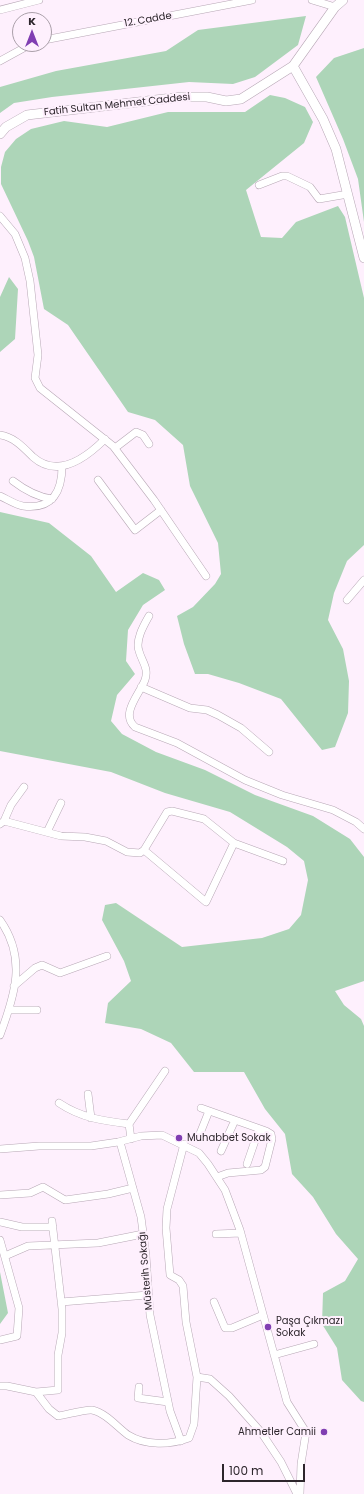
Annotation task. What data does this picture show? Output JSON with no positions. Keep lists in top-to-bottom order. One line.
{"streets":{"main road":["Fatih Sultan Mehmet Caddesi"],"street":["12. Cadde","Müsterih Sokağı"]},"places":["Muhabbet Sokak","Paşa Çıkmazı Sokak","Ahmetler Camii"],"scale_bar":"100 m","north":"top"}
